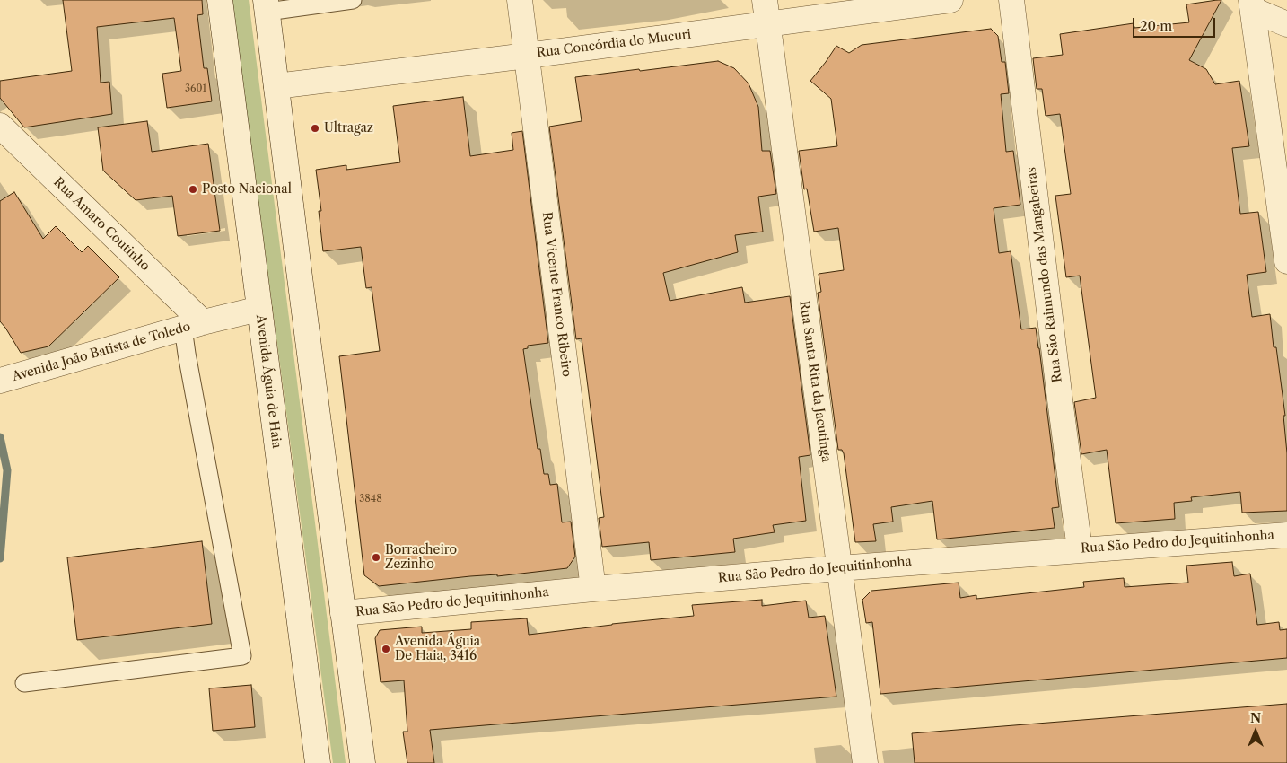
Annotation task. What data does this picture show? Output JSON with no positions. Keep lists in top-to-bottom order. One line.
{"streets":{"street":["Rua Concórdia do Mucuri","Rua Amaro Coutinho","Rua São Raimundo das Mangabeiras","Rua Vicente Franco Ribeiro","Avenida João Batista de Toledo","Avenida Águia de Haia","Rua Santa Rita da Jacutinga","Rua São Pedro do Jequitinhonha"]},"crossings":[["Rua Concórdia do Mucuri","Rua Vicente Franco Ribeiro"],["Rua Concórdia do Mucuri","Rua Santa Rita da Jacutinga"],["Rua Amaro Coutinho","Avenida João Batista de Toledo"],["Rua São Raimundo das Mangabeiras","Rua São Pedro do Jequitinhonha"],["Rua Vicente Franco Ribeiro","Rua São Pedro do Jequitinhonha"],["Avenida João Batista de Toledo","Avenida Águia de Haia"],["Rua Santa Rita da Jacutinga","Rua São Pedro do Jequitinhonha"]],"places":["Ultragaz","Posto Nacional","Borracheiro Zezinho","Avenida Águia De Haia, 3416"],"house_numbers":["3601","3848"],"scale_bar":"20 m","north":"top"}
